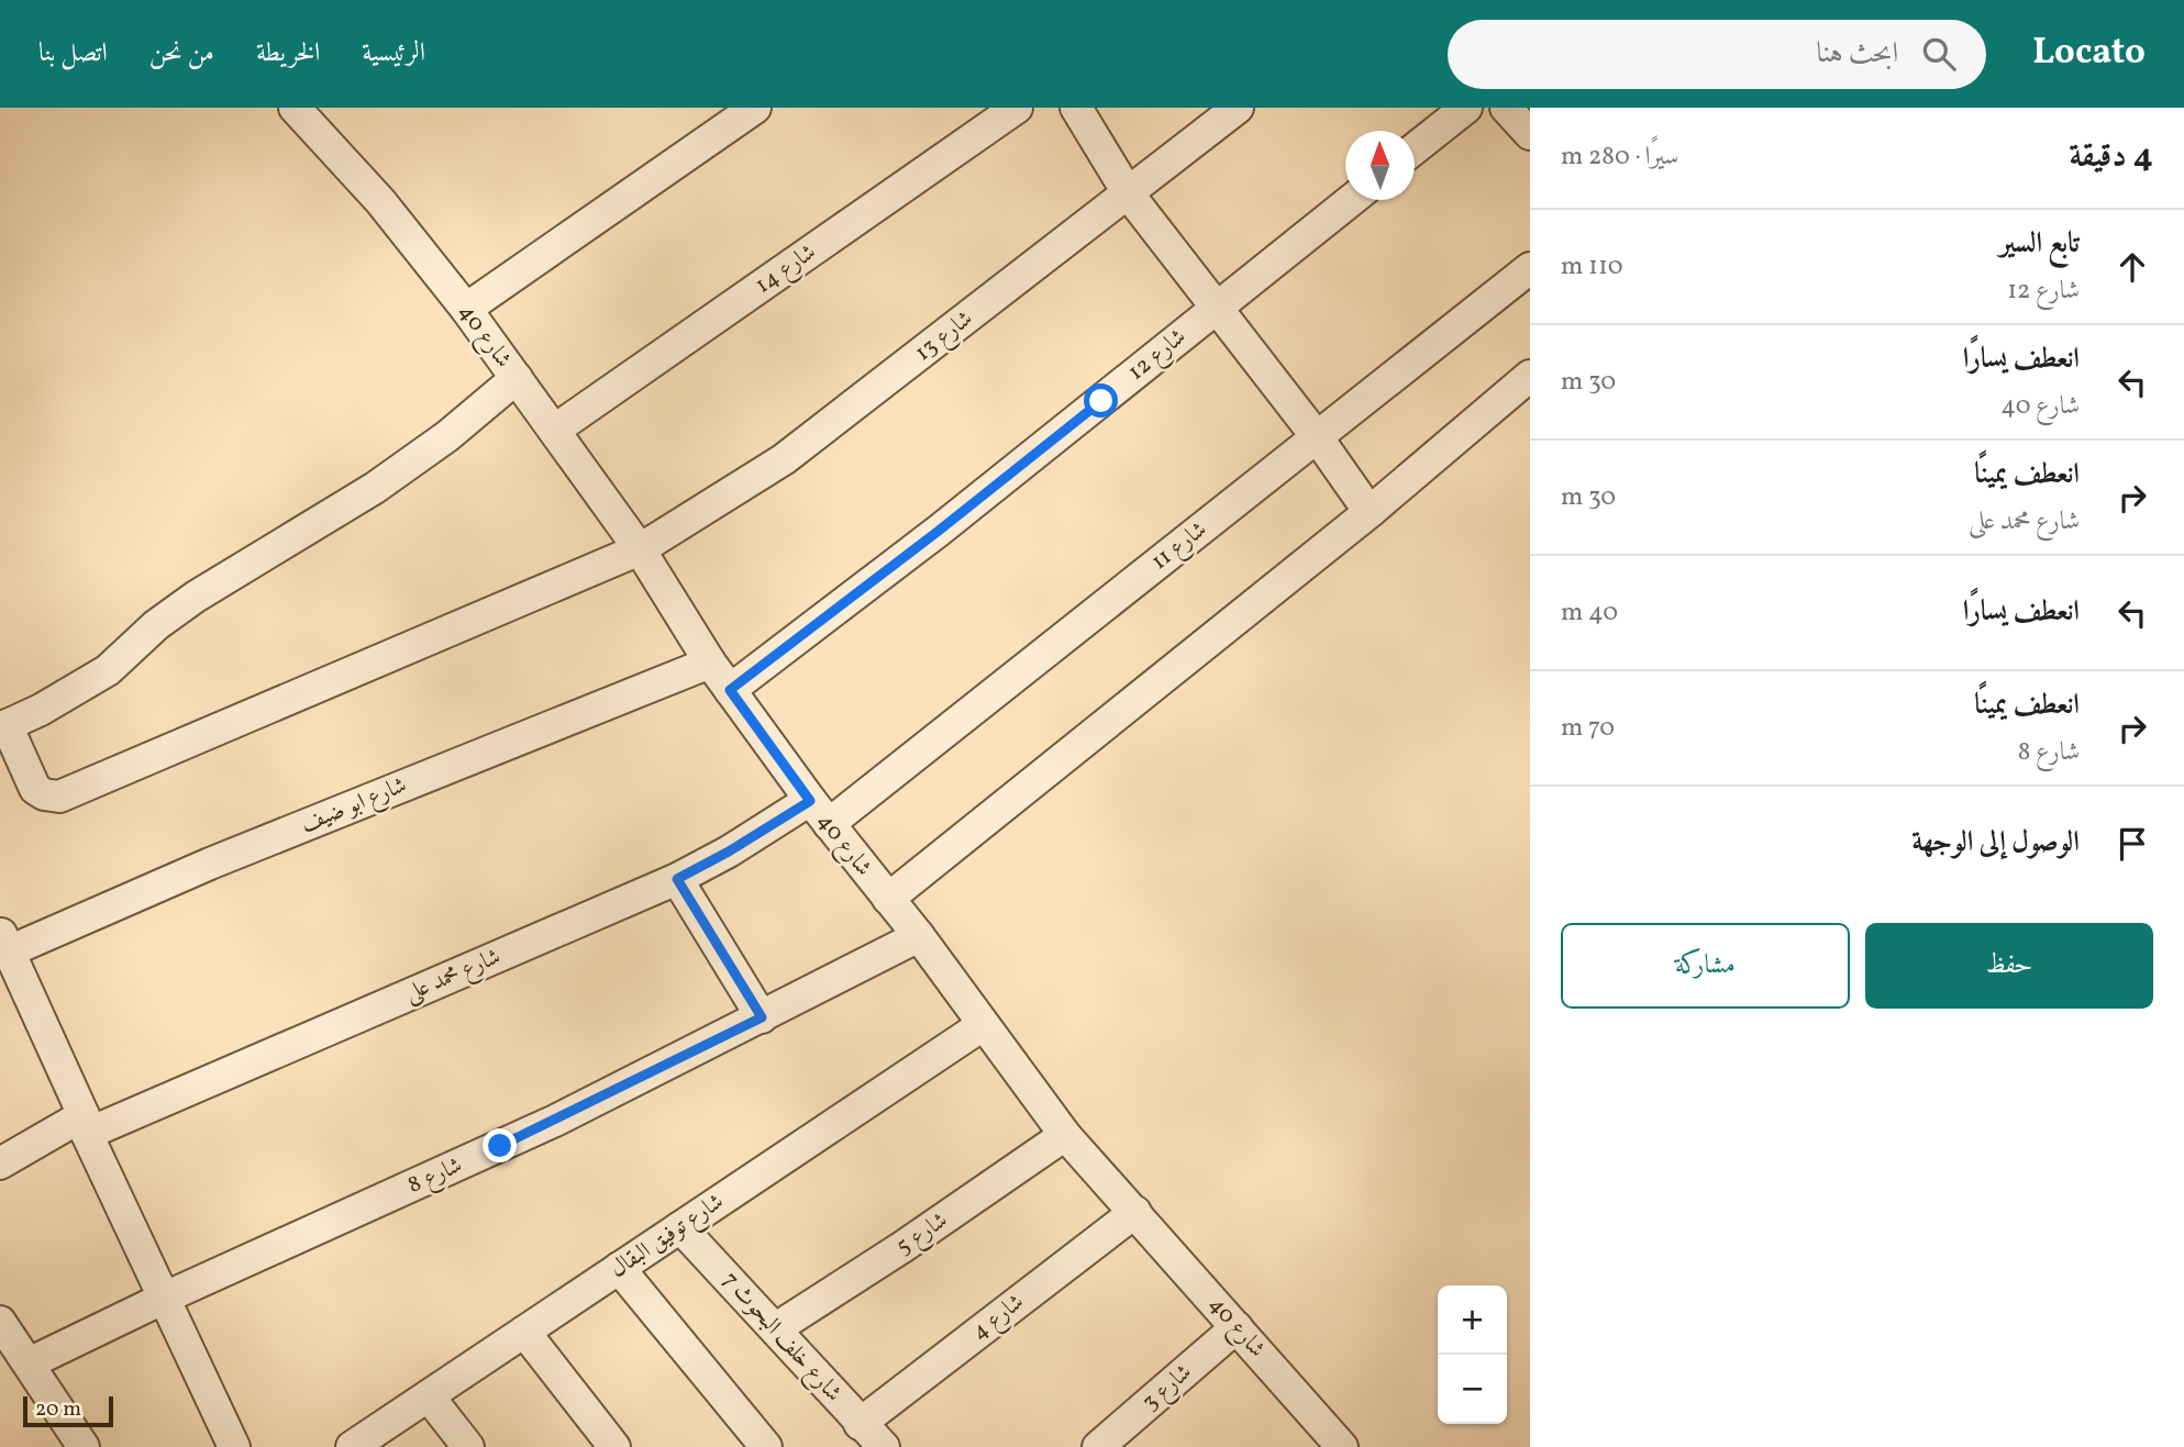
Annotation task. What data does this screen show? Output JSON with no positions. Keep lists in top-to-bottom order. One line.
{"streets":{"street":["شارع 14","شارع 40","شارع 13","شارع 12","شارع 11","شارع ابو ضيف","شارع محمد على","شارع 8","شارع 5","شارع توفيق البقال","شارع 4","شارع خلف البحوث 7","شارع 3"]},"crossings":[["شارع 14","شارع 40"],["شارع 40","شارع 13"],["شارع 40","شارع 12"],["شارع 40","شارع 11"],["شارع 40","شارع ابو ضيف"],["شارع 40","شارع محمد على"],["شارع 40","شارع 8"],["شارع 40","شارع 5"],["شارع 40","شارع توفيق البقال"],["شارع 40","شارع 4"],["شارع 40","شارع 3"],["شارع 11","شارع محمد على"],["شارع 5","شارع خلف البحوث 7"],["شارع توفيق البقال","شارع خلف البحوث 7"],["شارع 4","شارع خلف البحوث 7"]],"scale_bar":"20 m","north":"top","page":{"header":"Locato","search":"ابحث هنا","nav":["الرئيسية","الخريطة","من نحن","اتصل بنا"],"heading":["4 دقيقة","سيرًا · 280 m"],"list":[["تابع السير","شارع 12","110 m"],["انعطف يسارًا","شارع 40","30 m"],["انعطف يمينًا","شارع محمد على","30 m"],["انعطف يسارًا","40 m"],["انعطف يمينًا","شارع 8","70 m"],"الوصول إلى الوجهة"],"buttons":["حفظ","مشاركة"],"map_buttons":["+","−"],"scale":"20 m"}}
